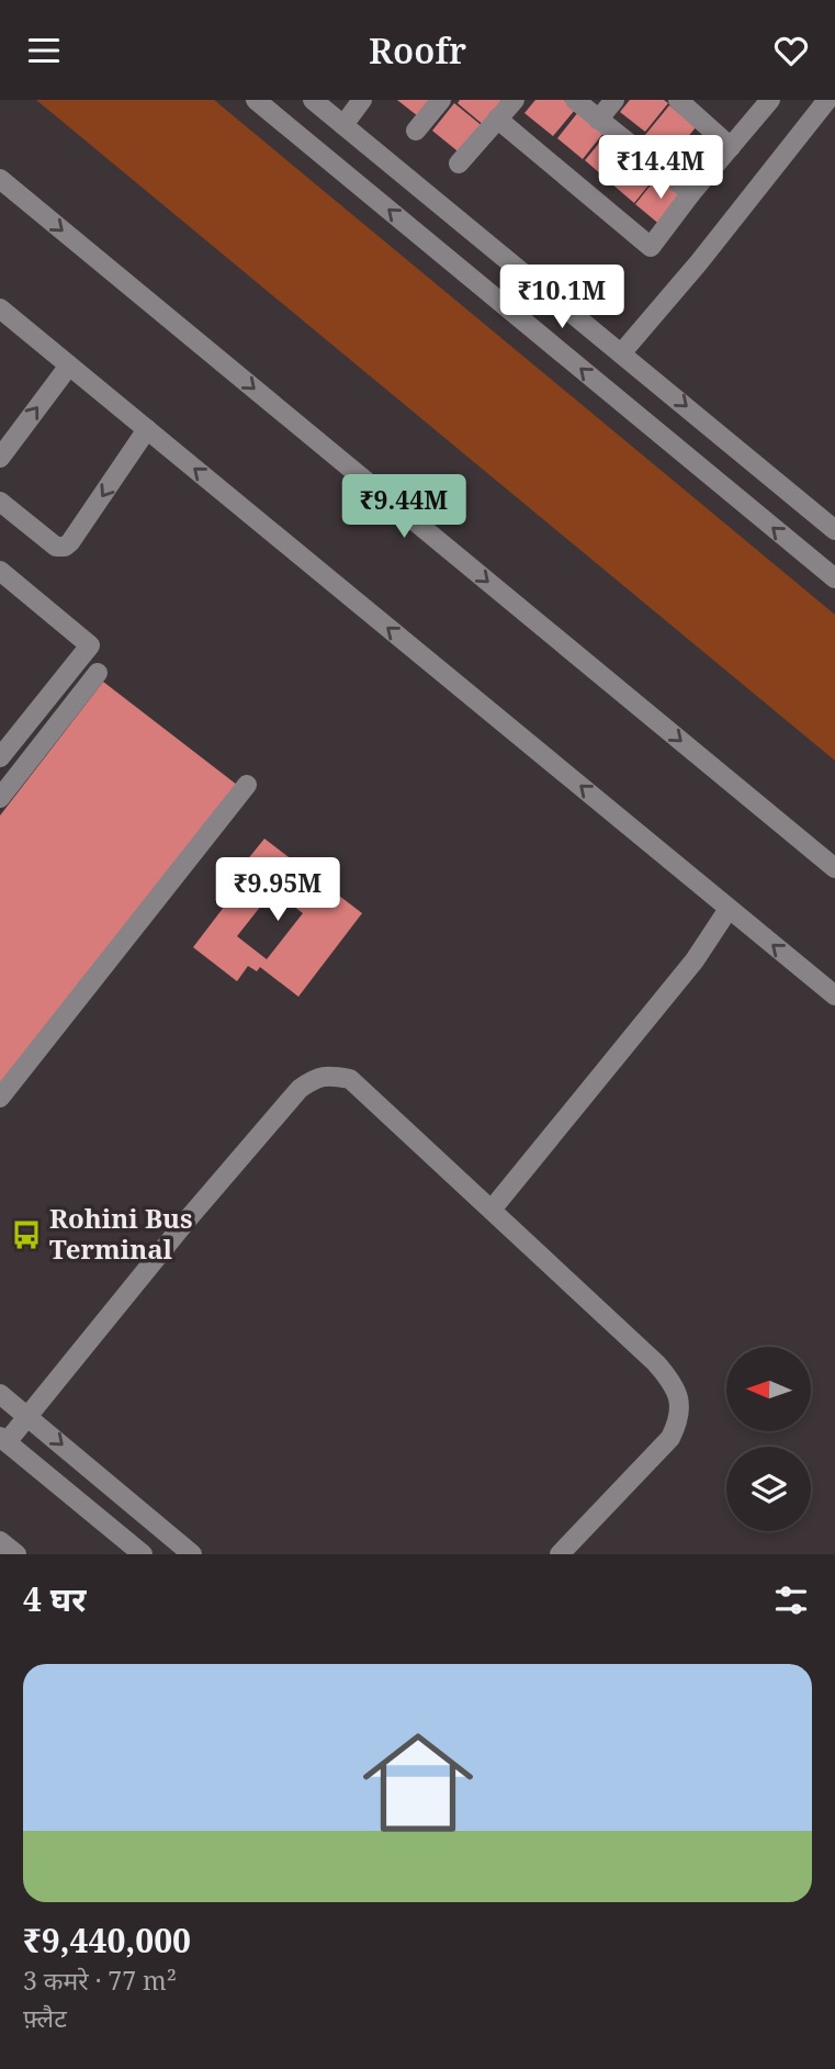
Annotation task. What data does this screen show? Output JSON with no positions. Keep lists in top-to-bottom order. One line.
{"places":{"bus stop":["Rohini Bus Terminal"]},"north":"left","page":{"header":"Roofr","price":["₹14.4M","₹10.1M","₹9.44M","₹9.95M"],"heading":"4 घर","list":[{"name":"₹9,440,000","note":"3 कमरे · 77 m² · फ़्लैट"}]}}
